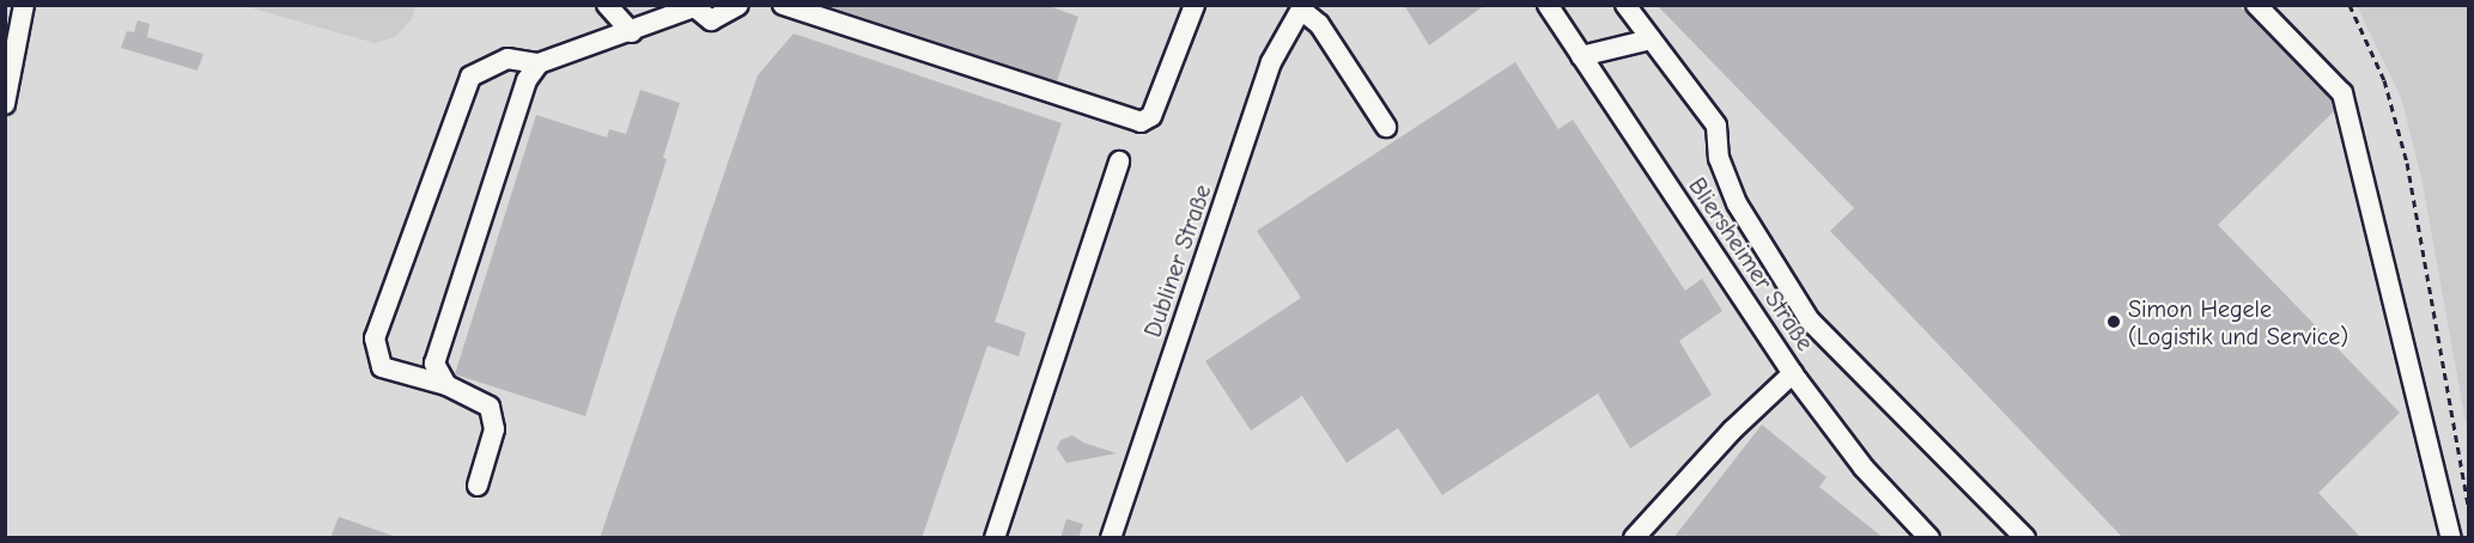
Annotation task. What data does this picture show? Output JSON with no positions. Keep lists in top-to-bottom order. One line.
{"streets":{"street":["Dubliner Straße","Bliersheimer Straße"]},"places":["Simon Hegele (Logistik und Service)"]}
